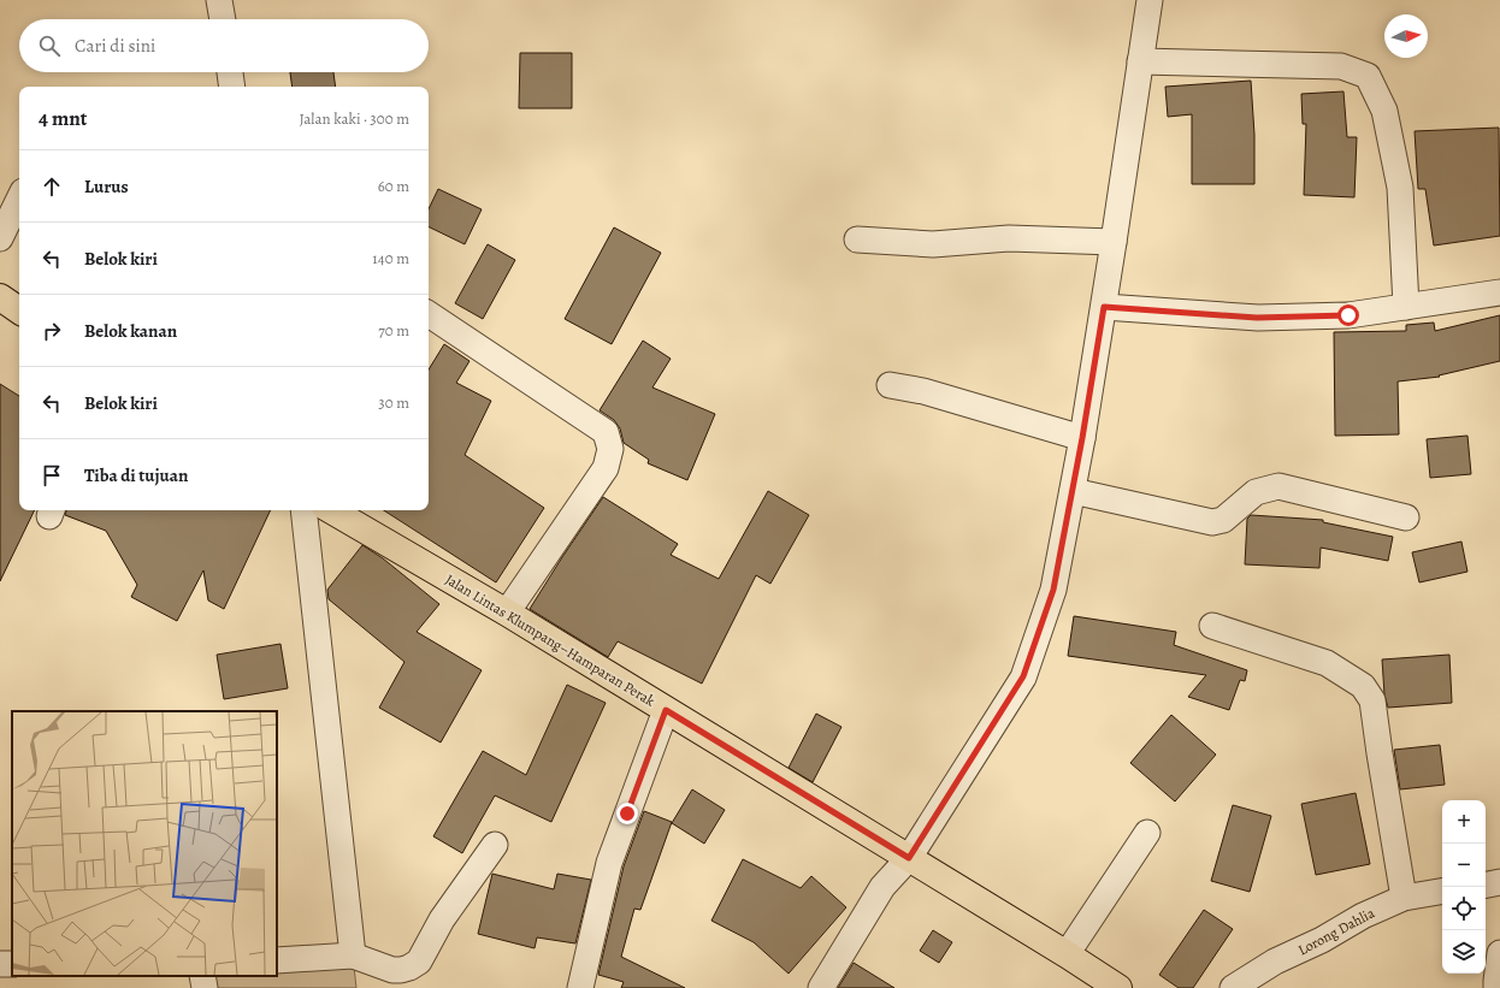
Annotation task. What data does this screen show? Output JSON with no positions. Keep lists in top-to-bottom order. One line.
{"streets":{"main road":["Jalan Lintas Klumpang–Hamparan Perak"],"street":["Lorong Dahlia"]},"north":"right","page":{"search":"Cari di sini","heading":["4 mnt","Jalan kaki · 300 m"],"list":[["Lurus","60 m"],["Belok kiri","140 m"],["Belok kanan","70 m"],["Belok kiri","30 m"],"Tiba di tujuan"],"map_buttons":["+","−"]}}
